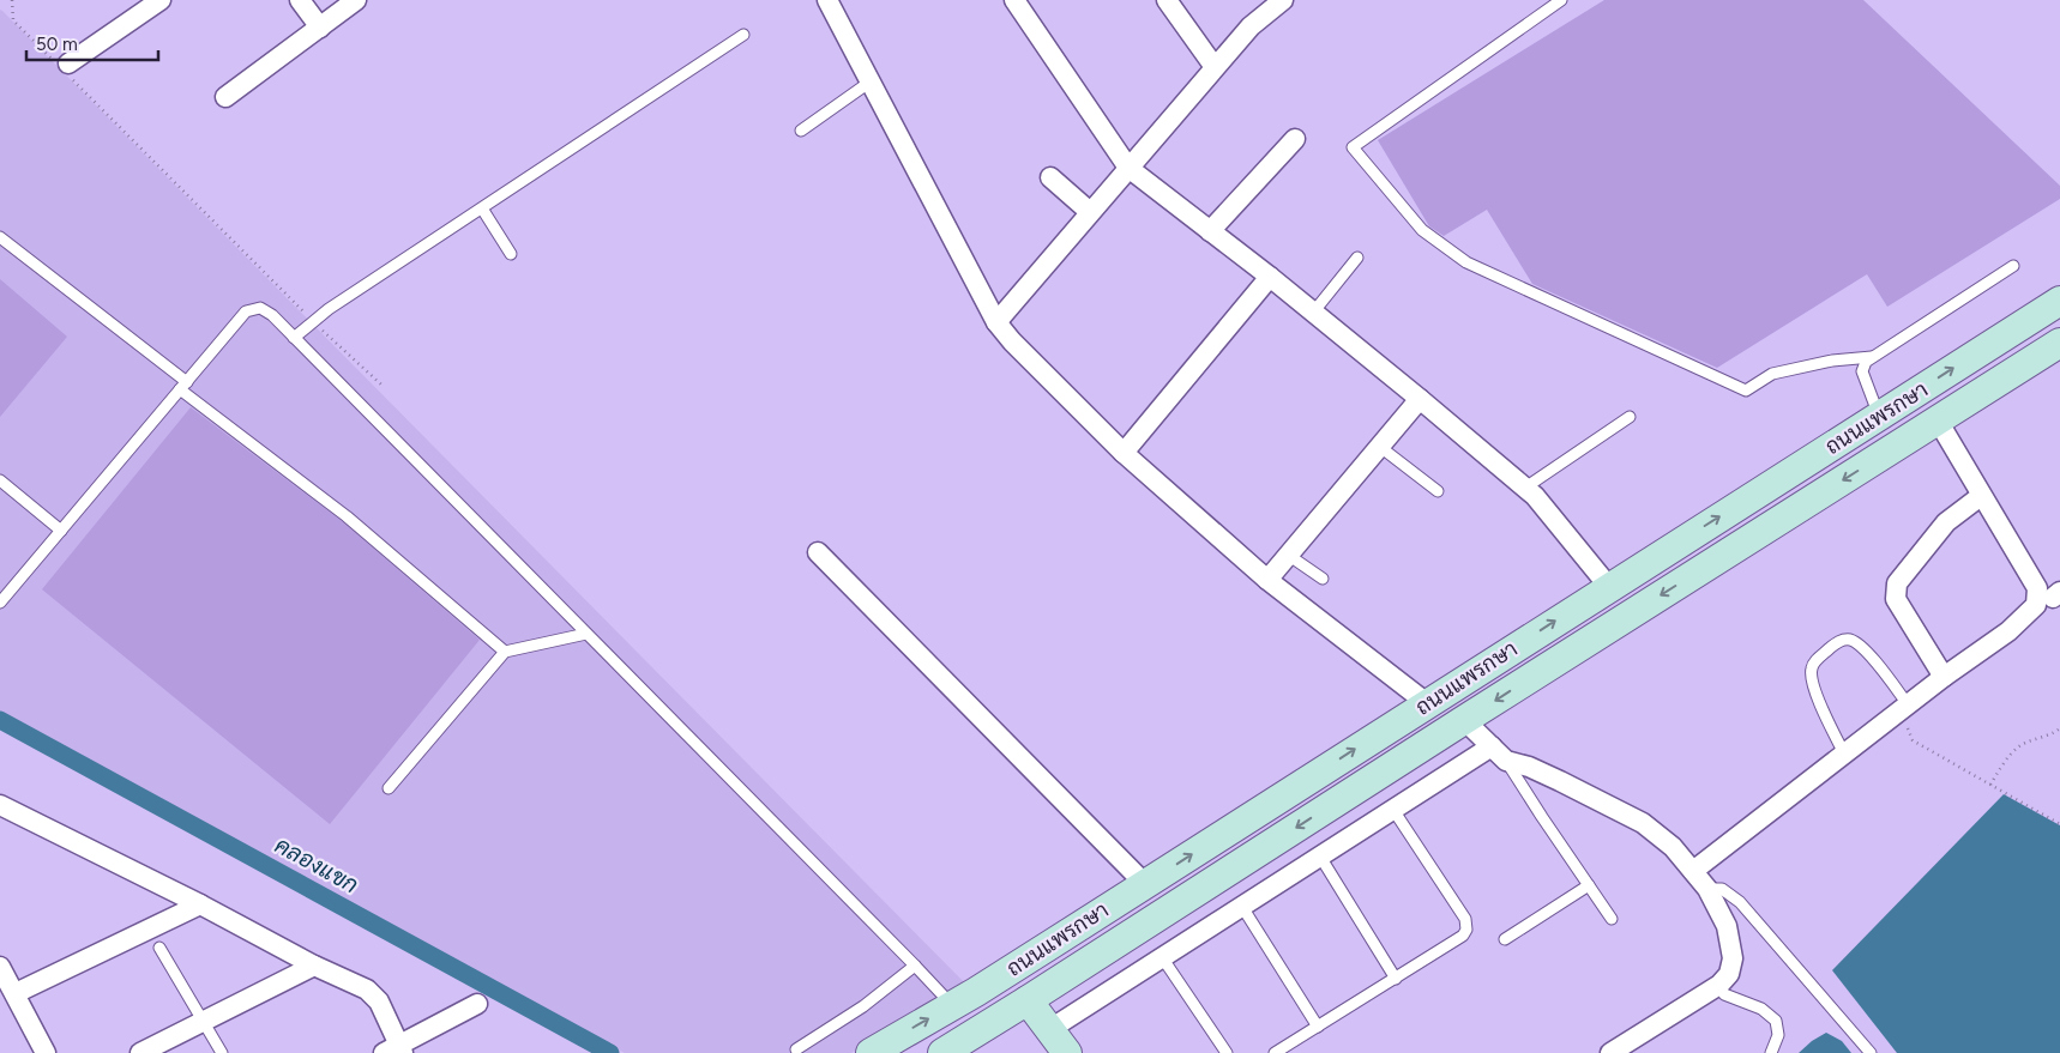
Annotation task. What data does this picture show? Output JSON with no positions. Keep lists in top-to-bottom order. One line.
{"streets":{"main road":["ถนนแพรกษา"]},"water":["คลองแขก"],"scale_bar":"50 m"}
